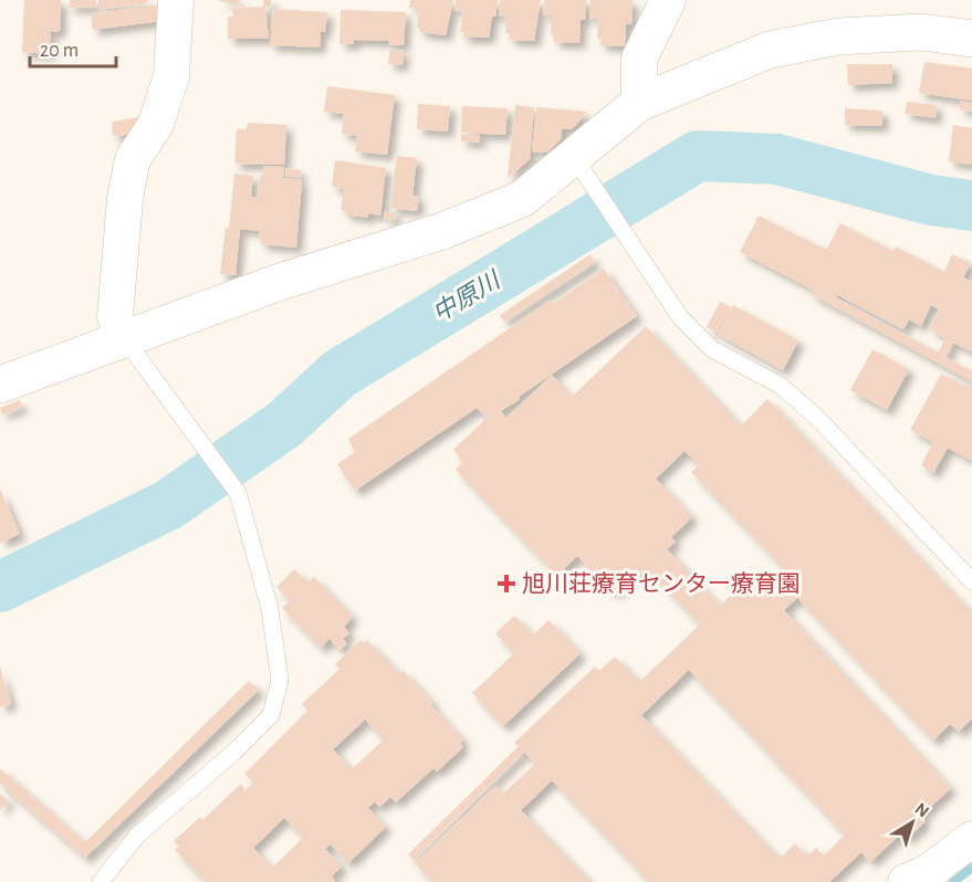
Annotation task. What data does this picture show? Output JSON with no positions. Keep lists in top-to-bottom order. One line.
{"water":["中原川"],"places":{"health":["旭川荘療育センター療育園"]},"scale_bar":"20 m","north":"top right"}
